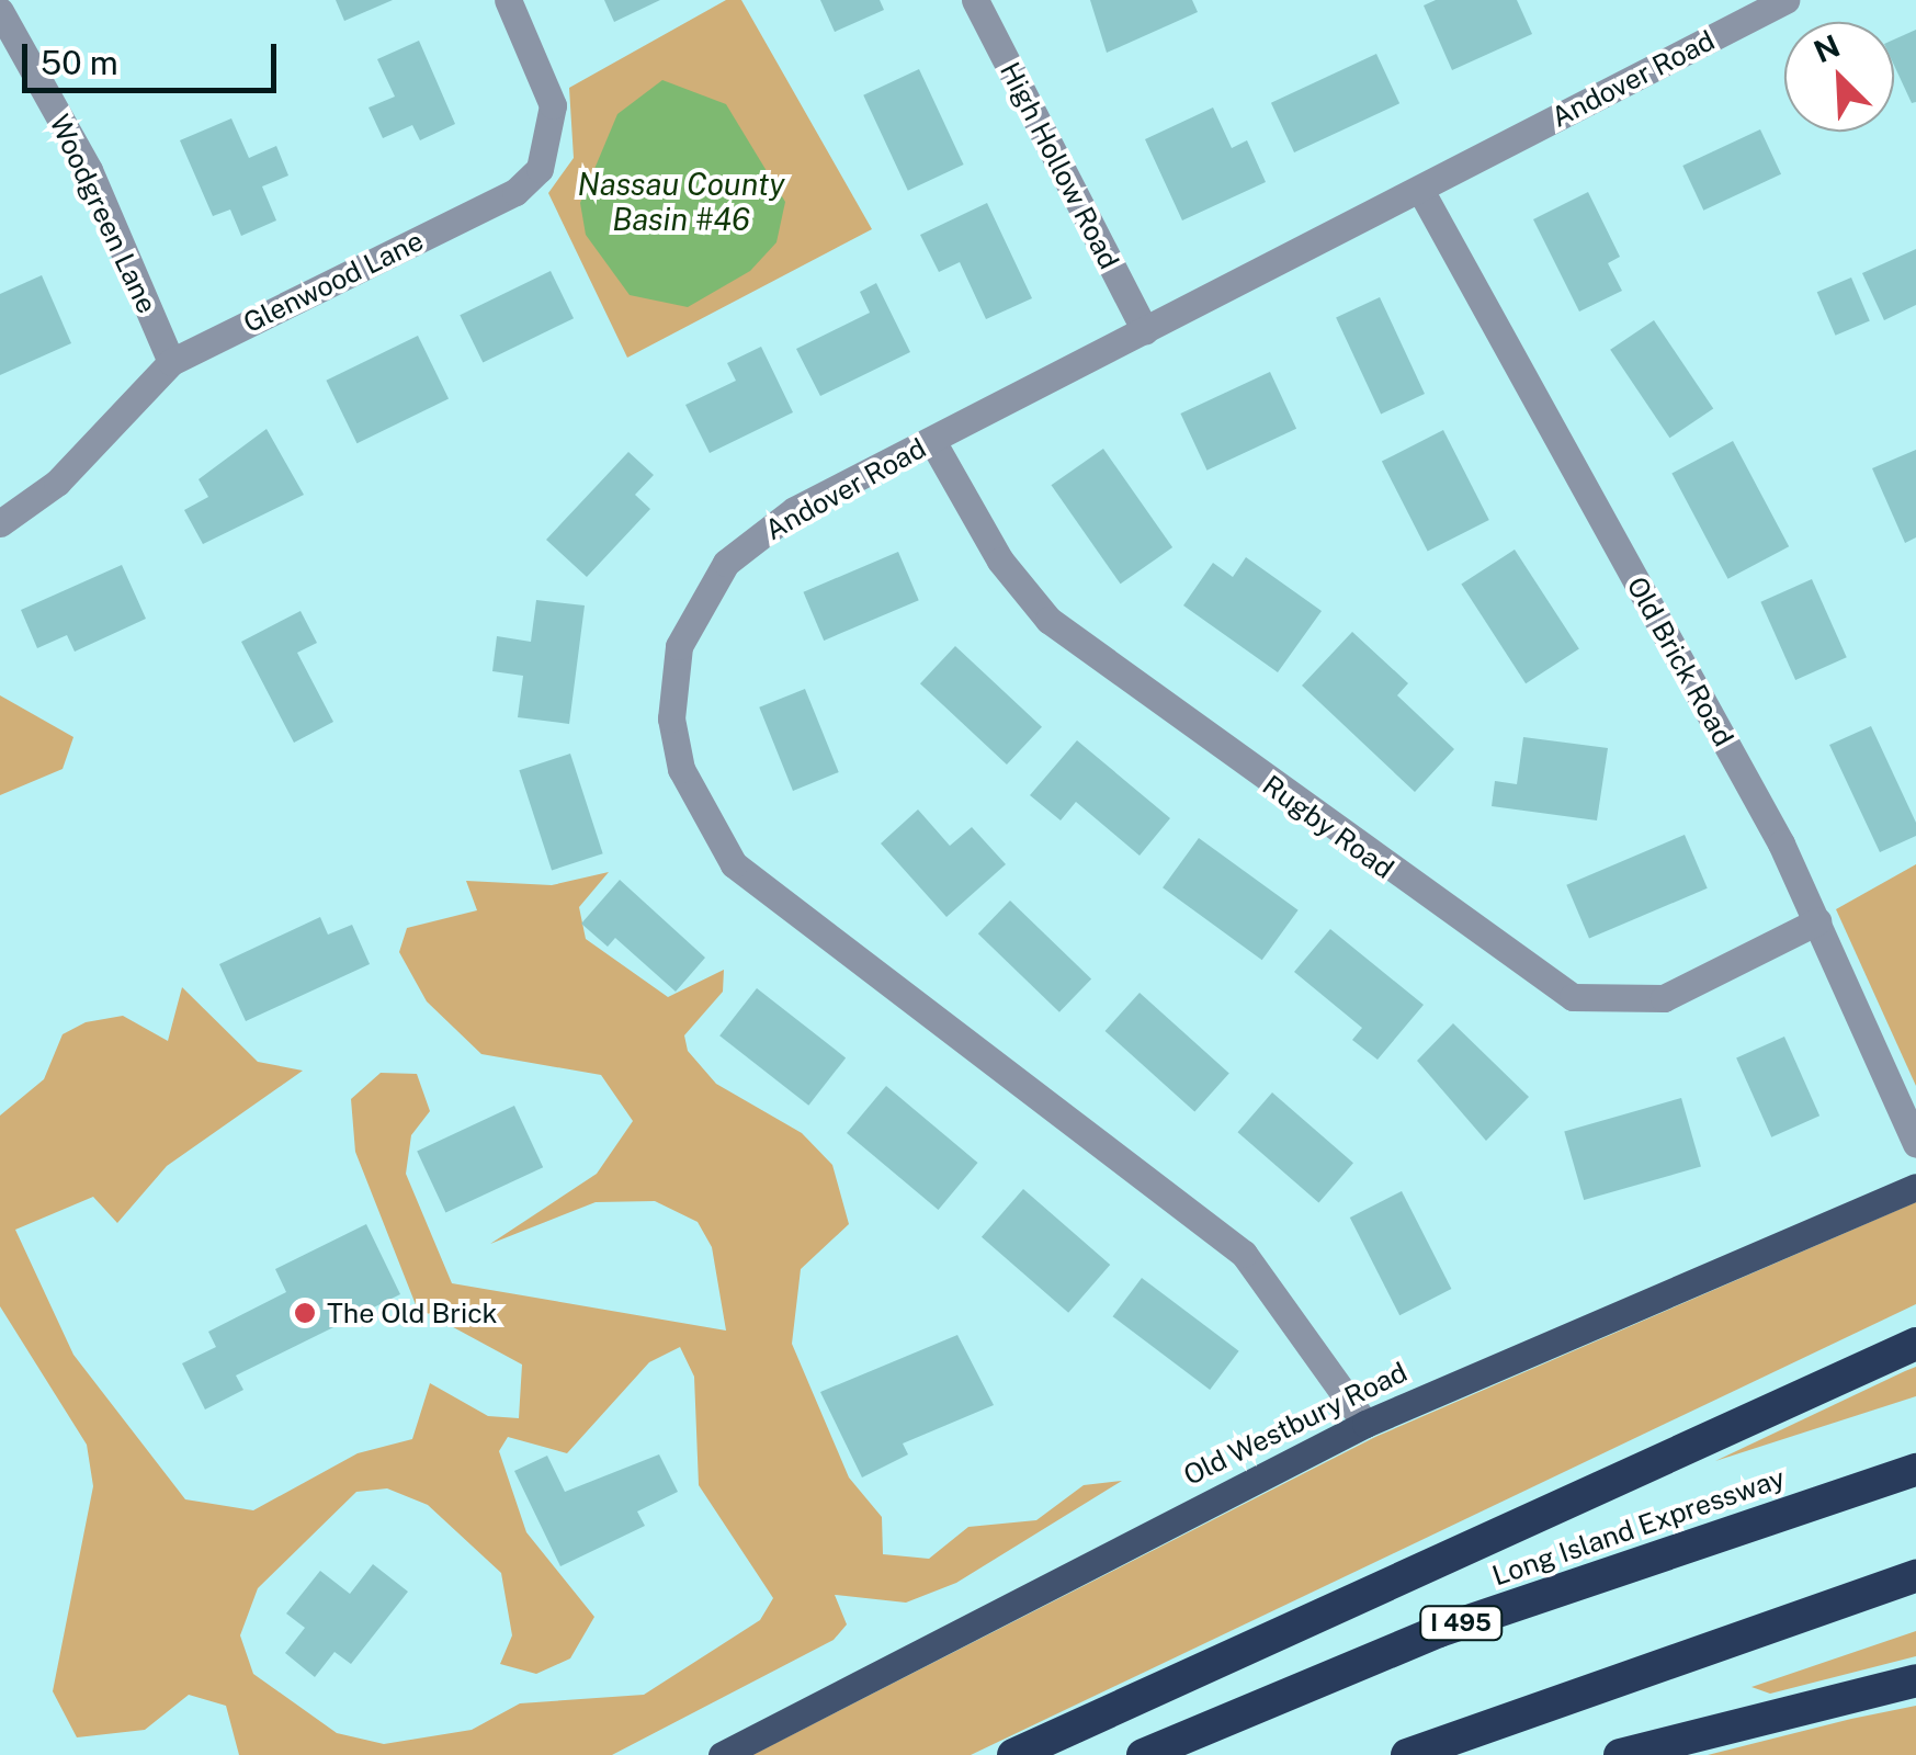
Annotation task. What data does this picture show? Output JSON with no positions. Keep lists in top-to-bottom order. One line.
{"streets":{"highway":["Long Island Expressway","I 495"],"main road":["Old Westbury Road"],"street":["Andover Road","High Hollow Road","Woodgreen Lane","Glenwood Lane","Old Brick Road","Rugby Road"]},"crossings":[["Andover Road","High Hollow Road"],["Andover Road","Old Brick Road"],["Andover Road","Rugby Road"],["Andover Road","Old Westbury Road"],["Woodgreen Lane","Glenwood Lane"],["Old Brick Road","Rugby Road"]],"water":["Nassau County Basin #46"],"places":["The Old Brick"],"scale_bar":"50 m","north":"top left"}
